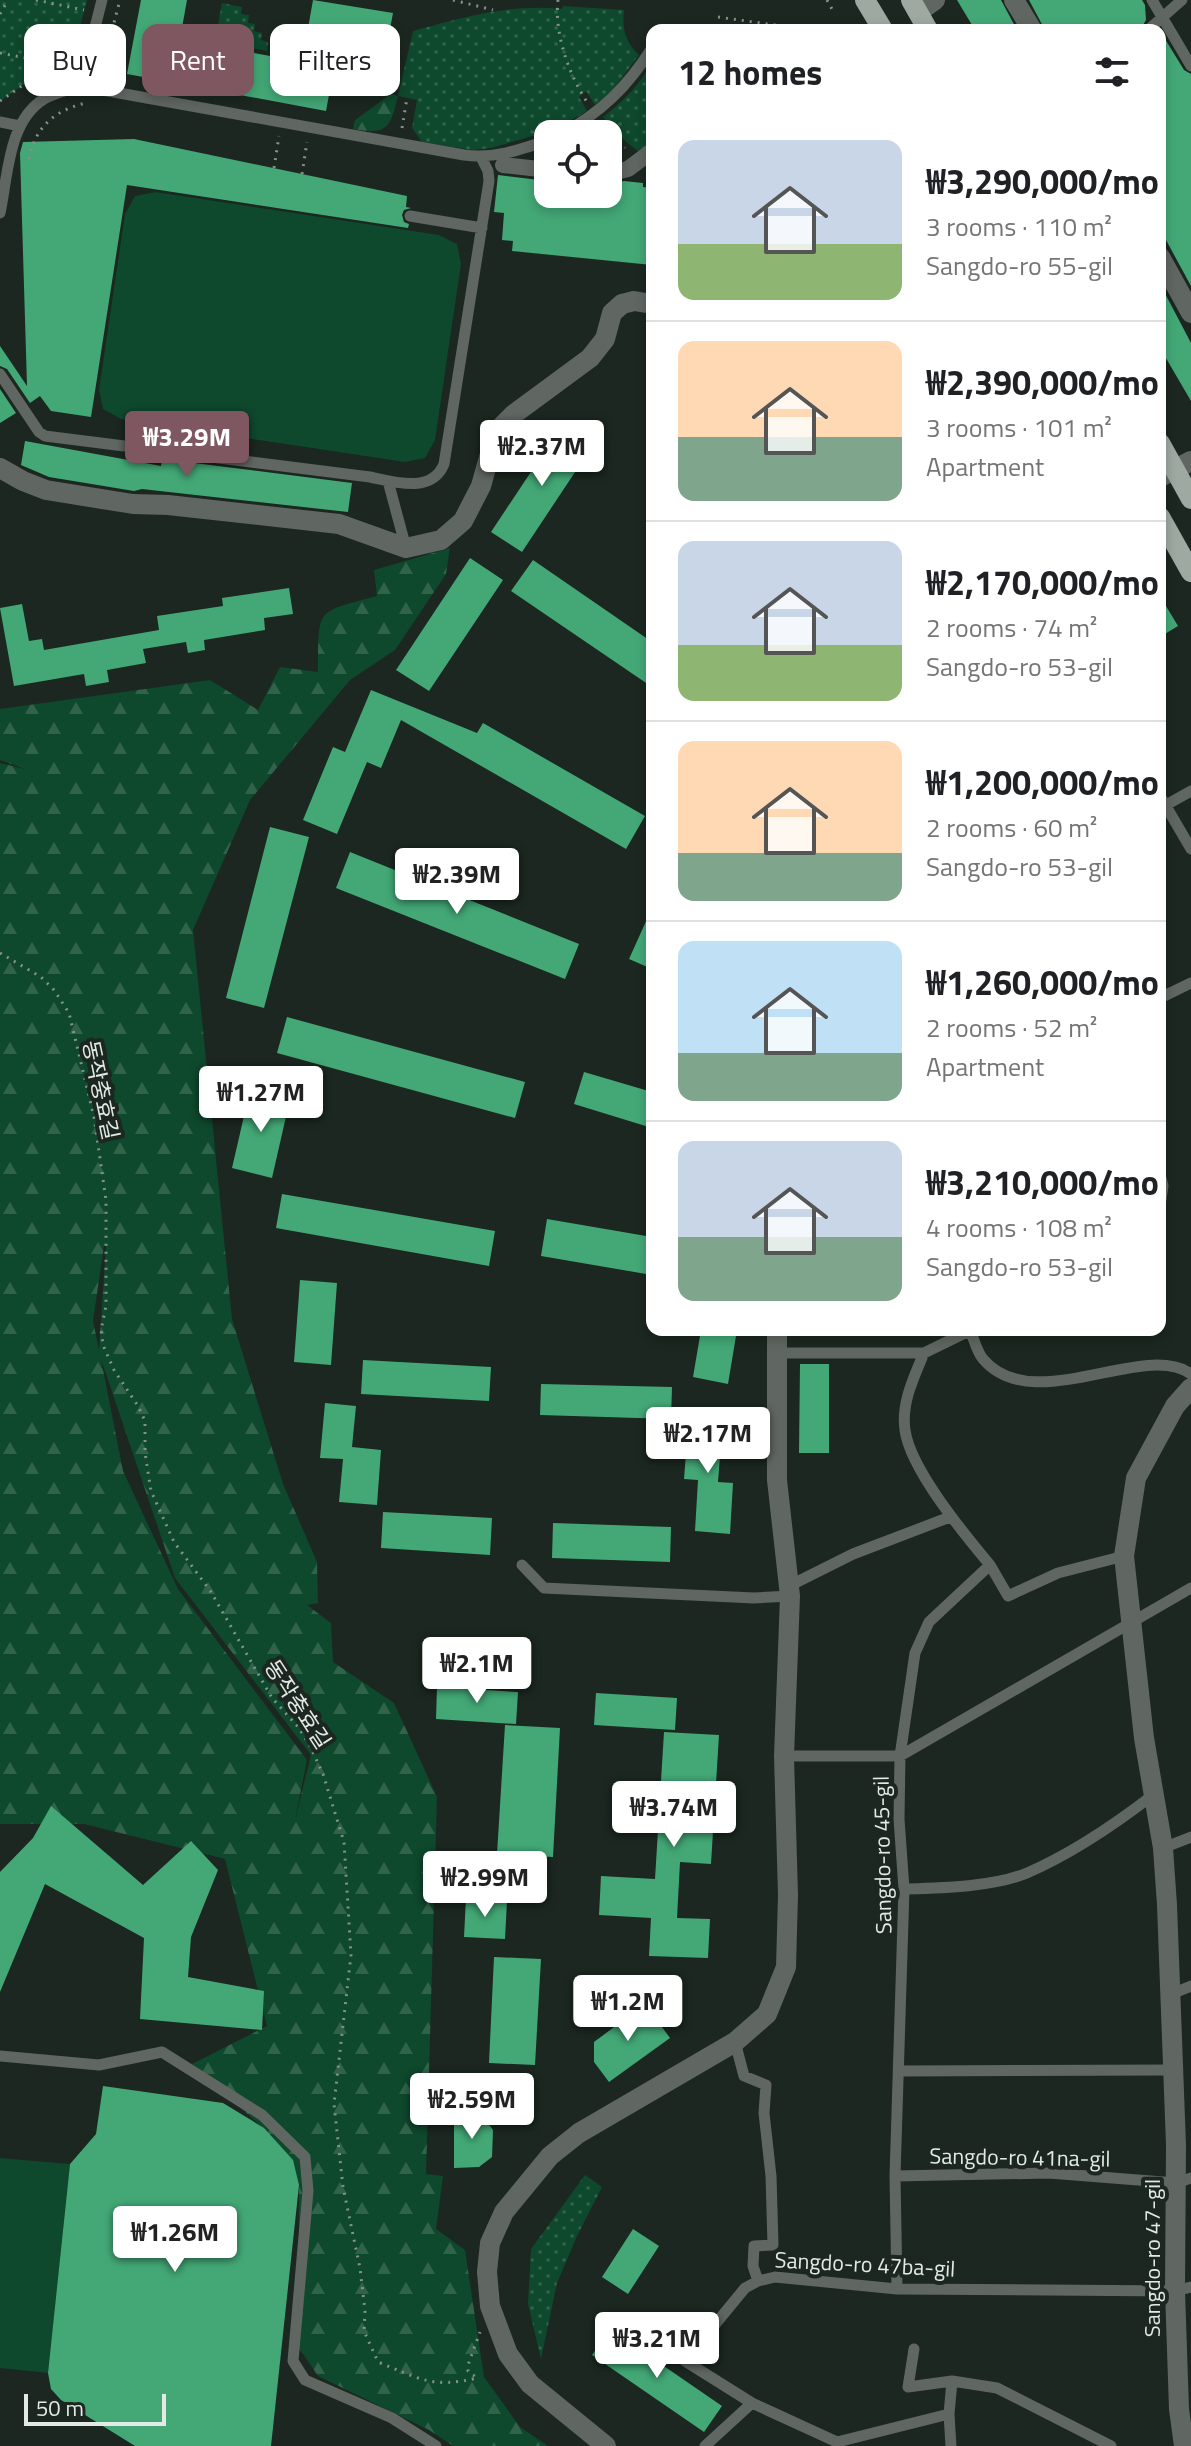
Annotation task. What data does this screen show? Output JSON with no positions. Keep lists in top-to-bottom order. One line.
{"streets":{"street":["Sangdo-ro 47-gil"],"lane":["Sangdo-ro 45-gil","Sangdo-ro 41na-gil","Sangdo-ro 47ba-gil"],"path":["동작충효길"]},"crossings":[["Sangdo-ro 45-gil","Sangdo-ro 41na-gil"],["Sangdo-ro 45-gil","Sangdo-ro 47-gil"],["Sangdo-ro 45-gil","Sangdo-ro 47ba-gil"],["Sangdo-ro 41na-gil","Sangdo-ro 47-gil"],["Sangdo-ro 47-gil","Sangdo-ro 47ba-gil"]],"scale_bar":"50 m","page":{"chip":["Buy","Rent","Filters"],"heading":"12 homes","list":[{"name":"₩3,290,000/mo","note":"3 rooms · 110 m² · Sangdo-ro 55-gil"},{"name":"₩2,390,000/mo","note":"3 rooms · 101 m² · Apartment"},{"name":"₩2,170,000/mo","note":"2 rooms · 74 m² · Sangdo-ro 53-gil"},{"name":"₩1,200,000/mo","note":"2 rooms · 60 m² · Sangdo-ro 53-gil"},{"name":"₩1,260,000/mo","note":"2 rooms · 52 m² · Apartment"},{"name":"₩3,210,000/mo","note":"4 rooms · 108 m² · Sangdo-ro 53-gil"}],"price":["₩3.29M","₩2.37M","₩2.39M","₩1.27M","₩2.17M","₩2.1M","₩3.74M","₩2.99M","₩1.2M","₩2.59M","₩1.26M","₩3.21M"],"scale":"50 m"}}
